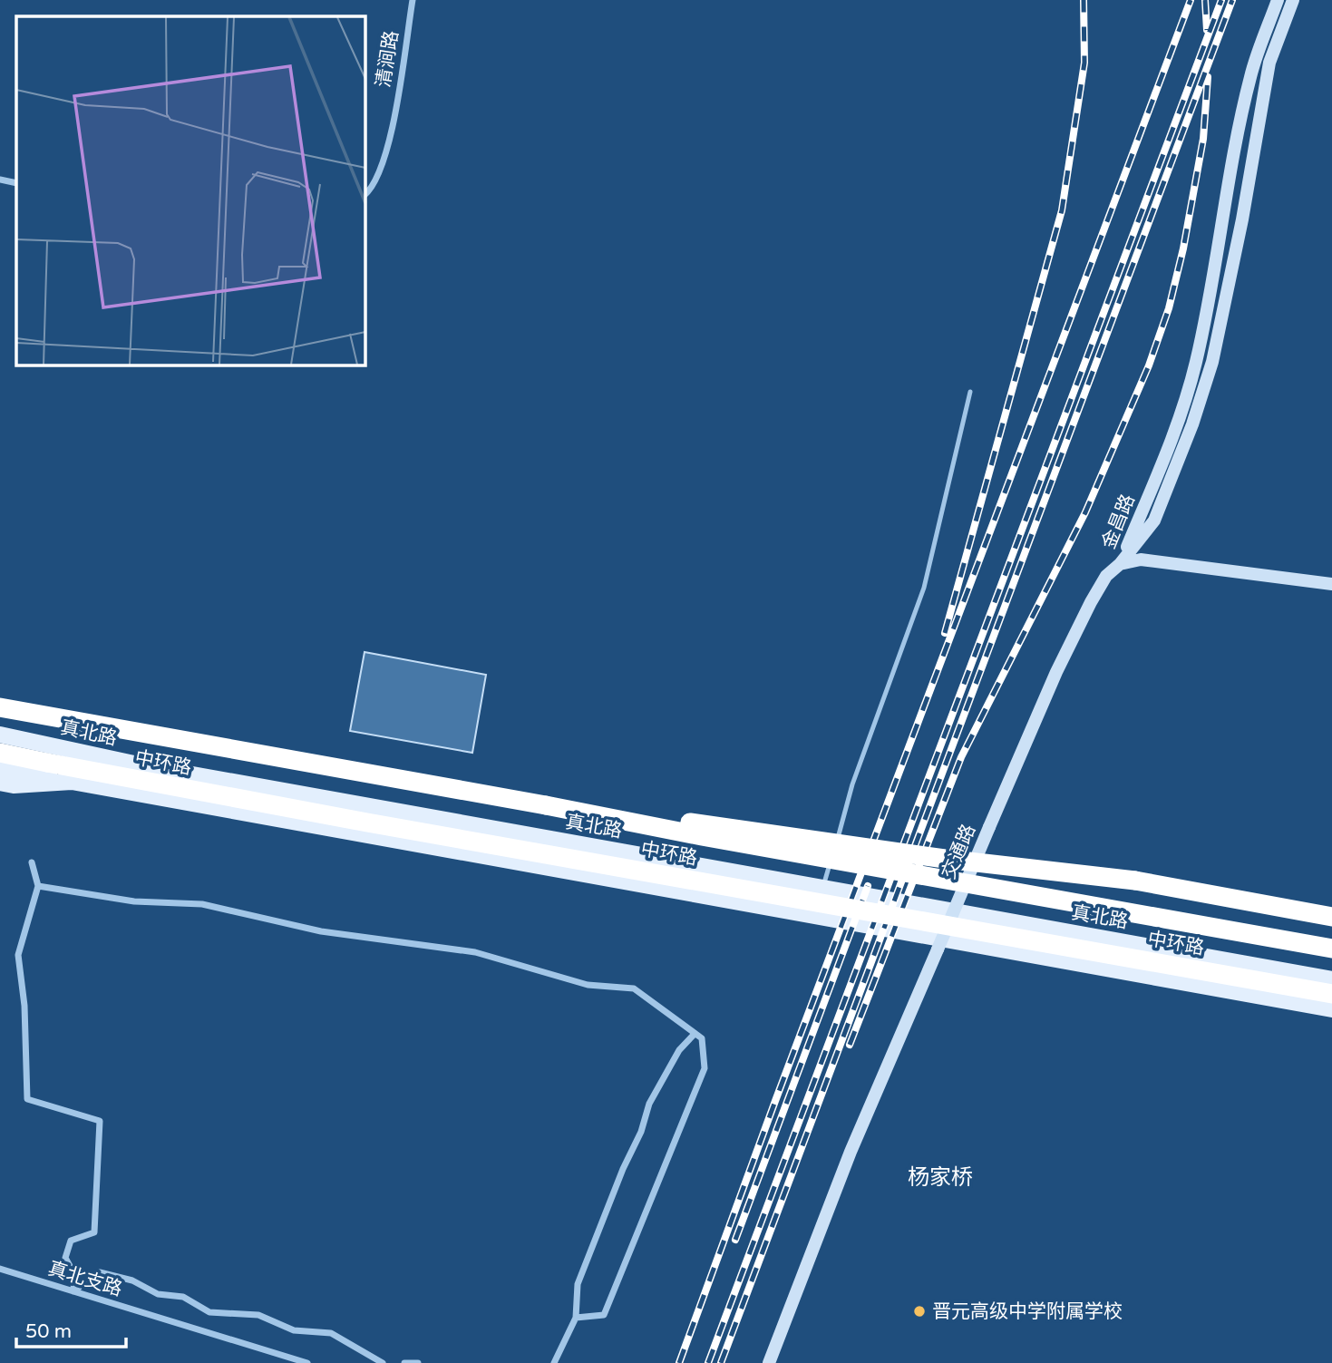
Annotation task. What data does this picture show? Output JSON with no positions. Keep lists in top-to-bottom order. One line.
{"streets":{"highway":["中环路"],"main road":["金昌路","真北路","交通路"],"street":["清涧路","真北支路"]},"crossings":[["金昌路","交通路"],["真北路","中环路"]],"districts":["杨家桥"],"places":["晋元高级中学附属学校"],"scale_bar":"50 m"}
